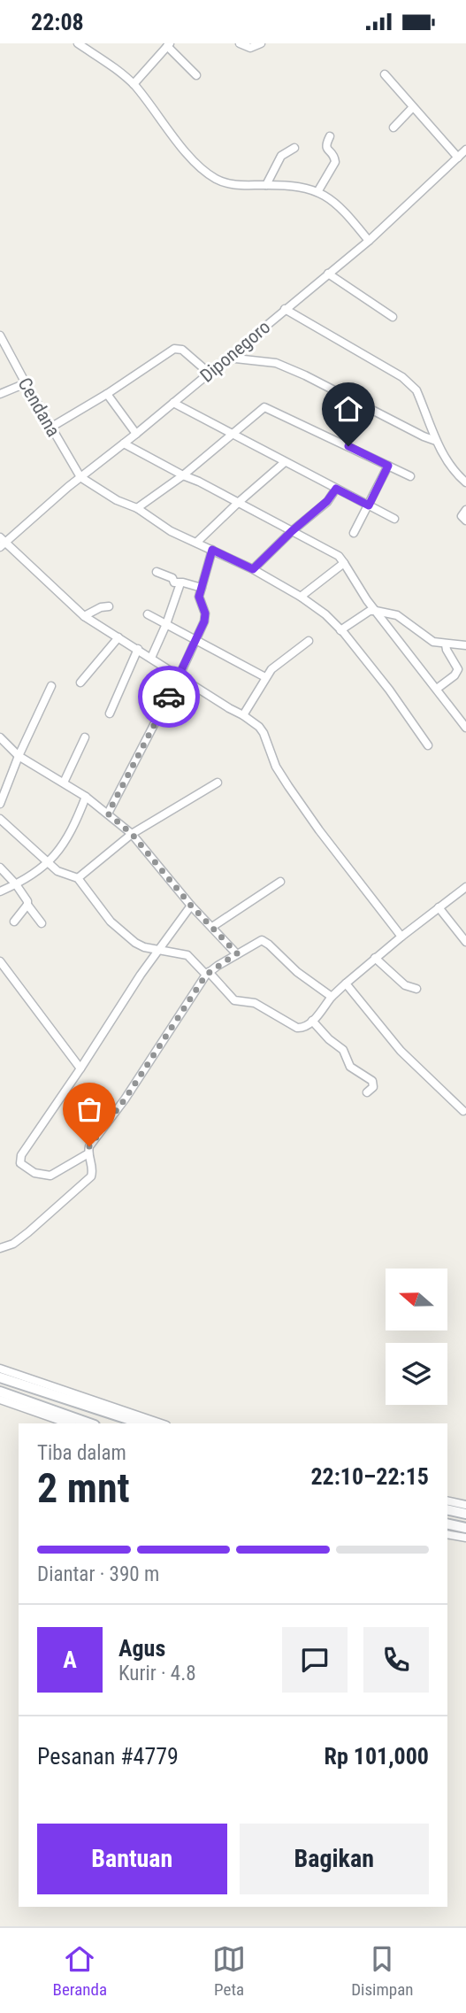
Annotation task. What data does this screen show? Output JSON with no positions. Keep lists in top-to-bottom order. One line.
{"streets":{"street":["Diponegoro","Cendana"]},"crossings":[["Diponegoro","Cendana"]],"north":"left","page":{"status":"22:08","heading":["2 mnt","Tiba dalam","22:10–22:15"],"panel":["Agus","Kurir · 4.8","Pesanan #4779","Rp 101,000"],"bar":"Diantar · 390 m","round":"A","buttons":["Bantuan","Bagikan"],"tabs":["Beranda","Peta","Disimpan"]}}
